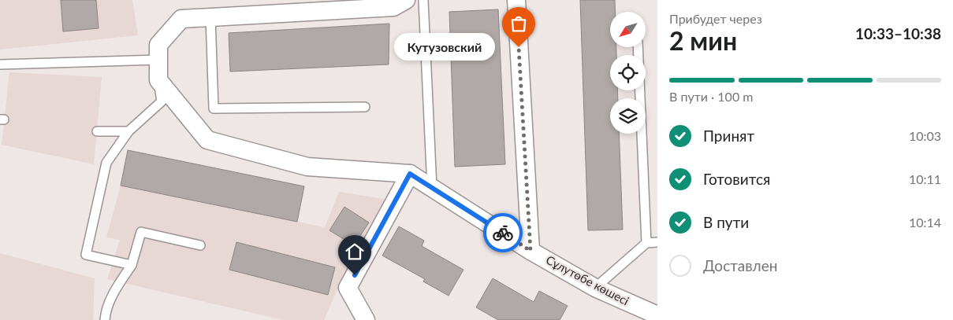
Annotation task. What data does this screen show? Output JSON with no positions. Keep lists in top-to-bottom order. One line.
{"streets":{"street":["Сұлутөбе көшесі"]},"places":["Кутузовский"],"north":"bottom left","page":{"heading":["2 мин","Прибудет через","10:33–10:38"],"bubble":"Кутузовский","bar":"В пути · 100 m","list":[["Принят","10:03"],["Готовится","10:11"],["В пути","10:14"],"Доставлен"]}}
